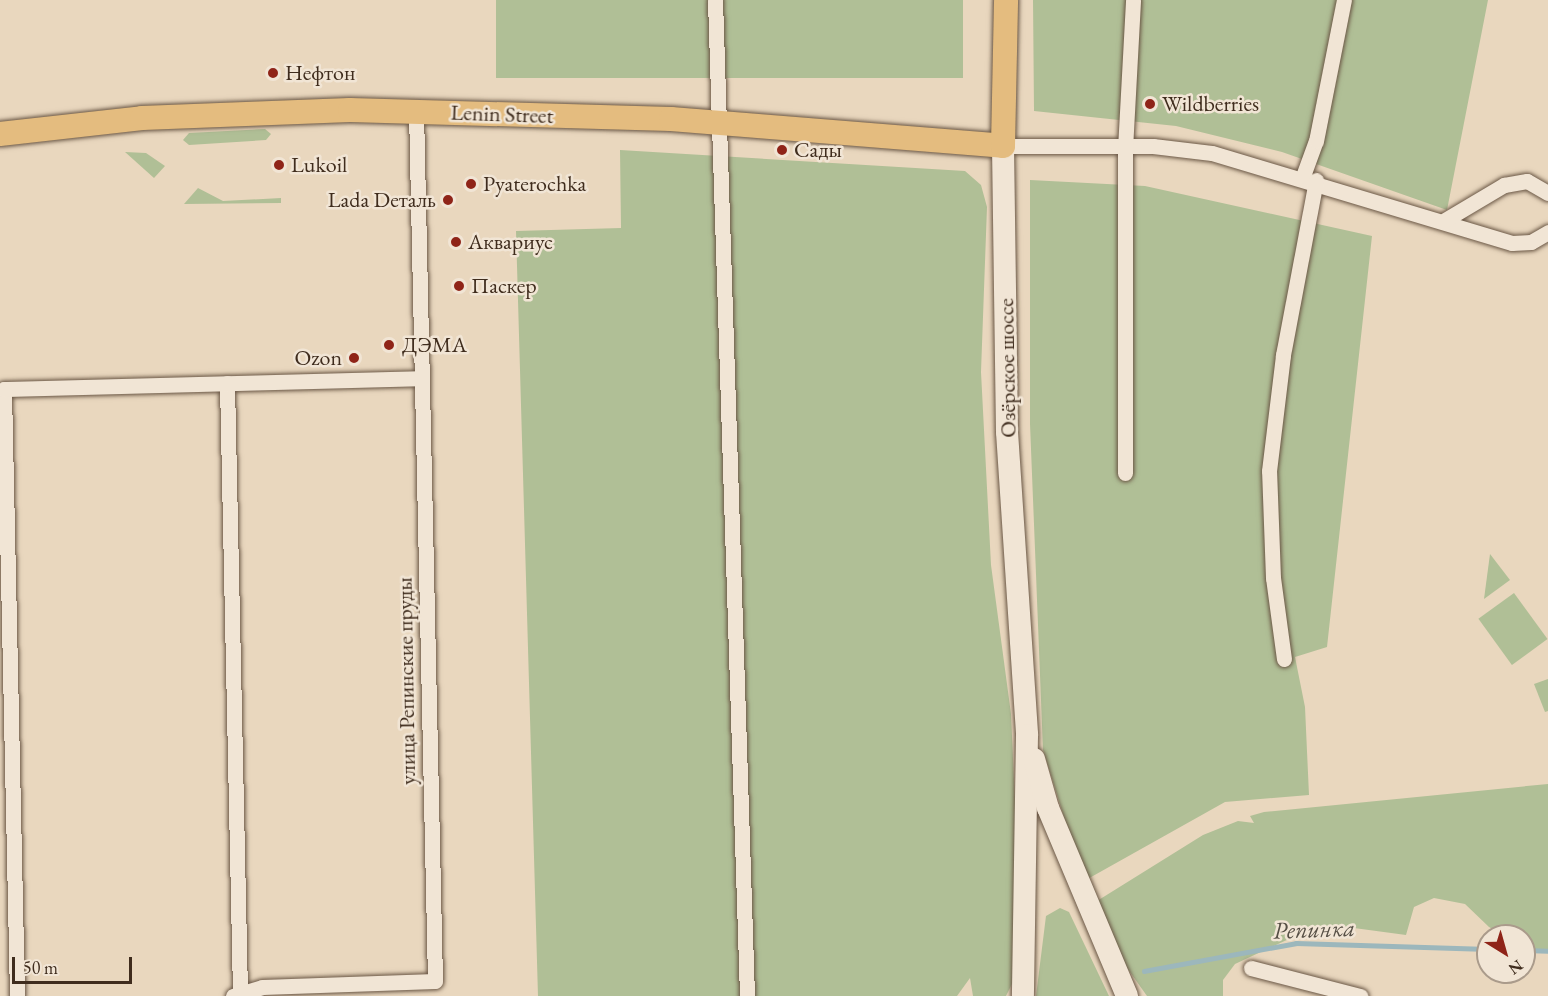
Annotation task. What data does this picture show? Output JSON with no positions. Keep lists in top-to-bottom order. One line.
{"streets":{"main road":["Lenin Street","Озёрское шоссе"],"street":["улица Репинские пруды"]},"crossings":[["Lenin Street","Озёрское шоссе"]],"water":["Репинка"],"places":["Нефтон","Wildberries","Сады","Lukoil","Pyaterochka","Lada Dеталь","Аквариус","Паскер","ДЭМА","Ozon"],"scale_bar":"50 m","north":"bottom right"}
